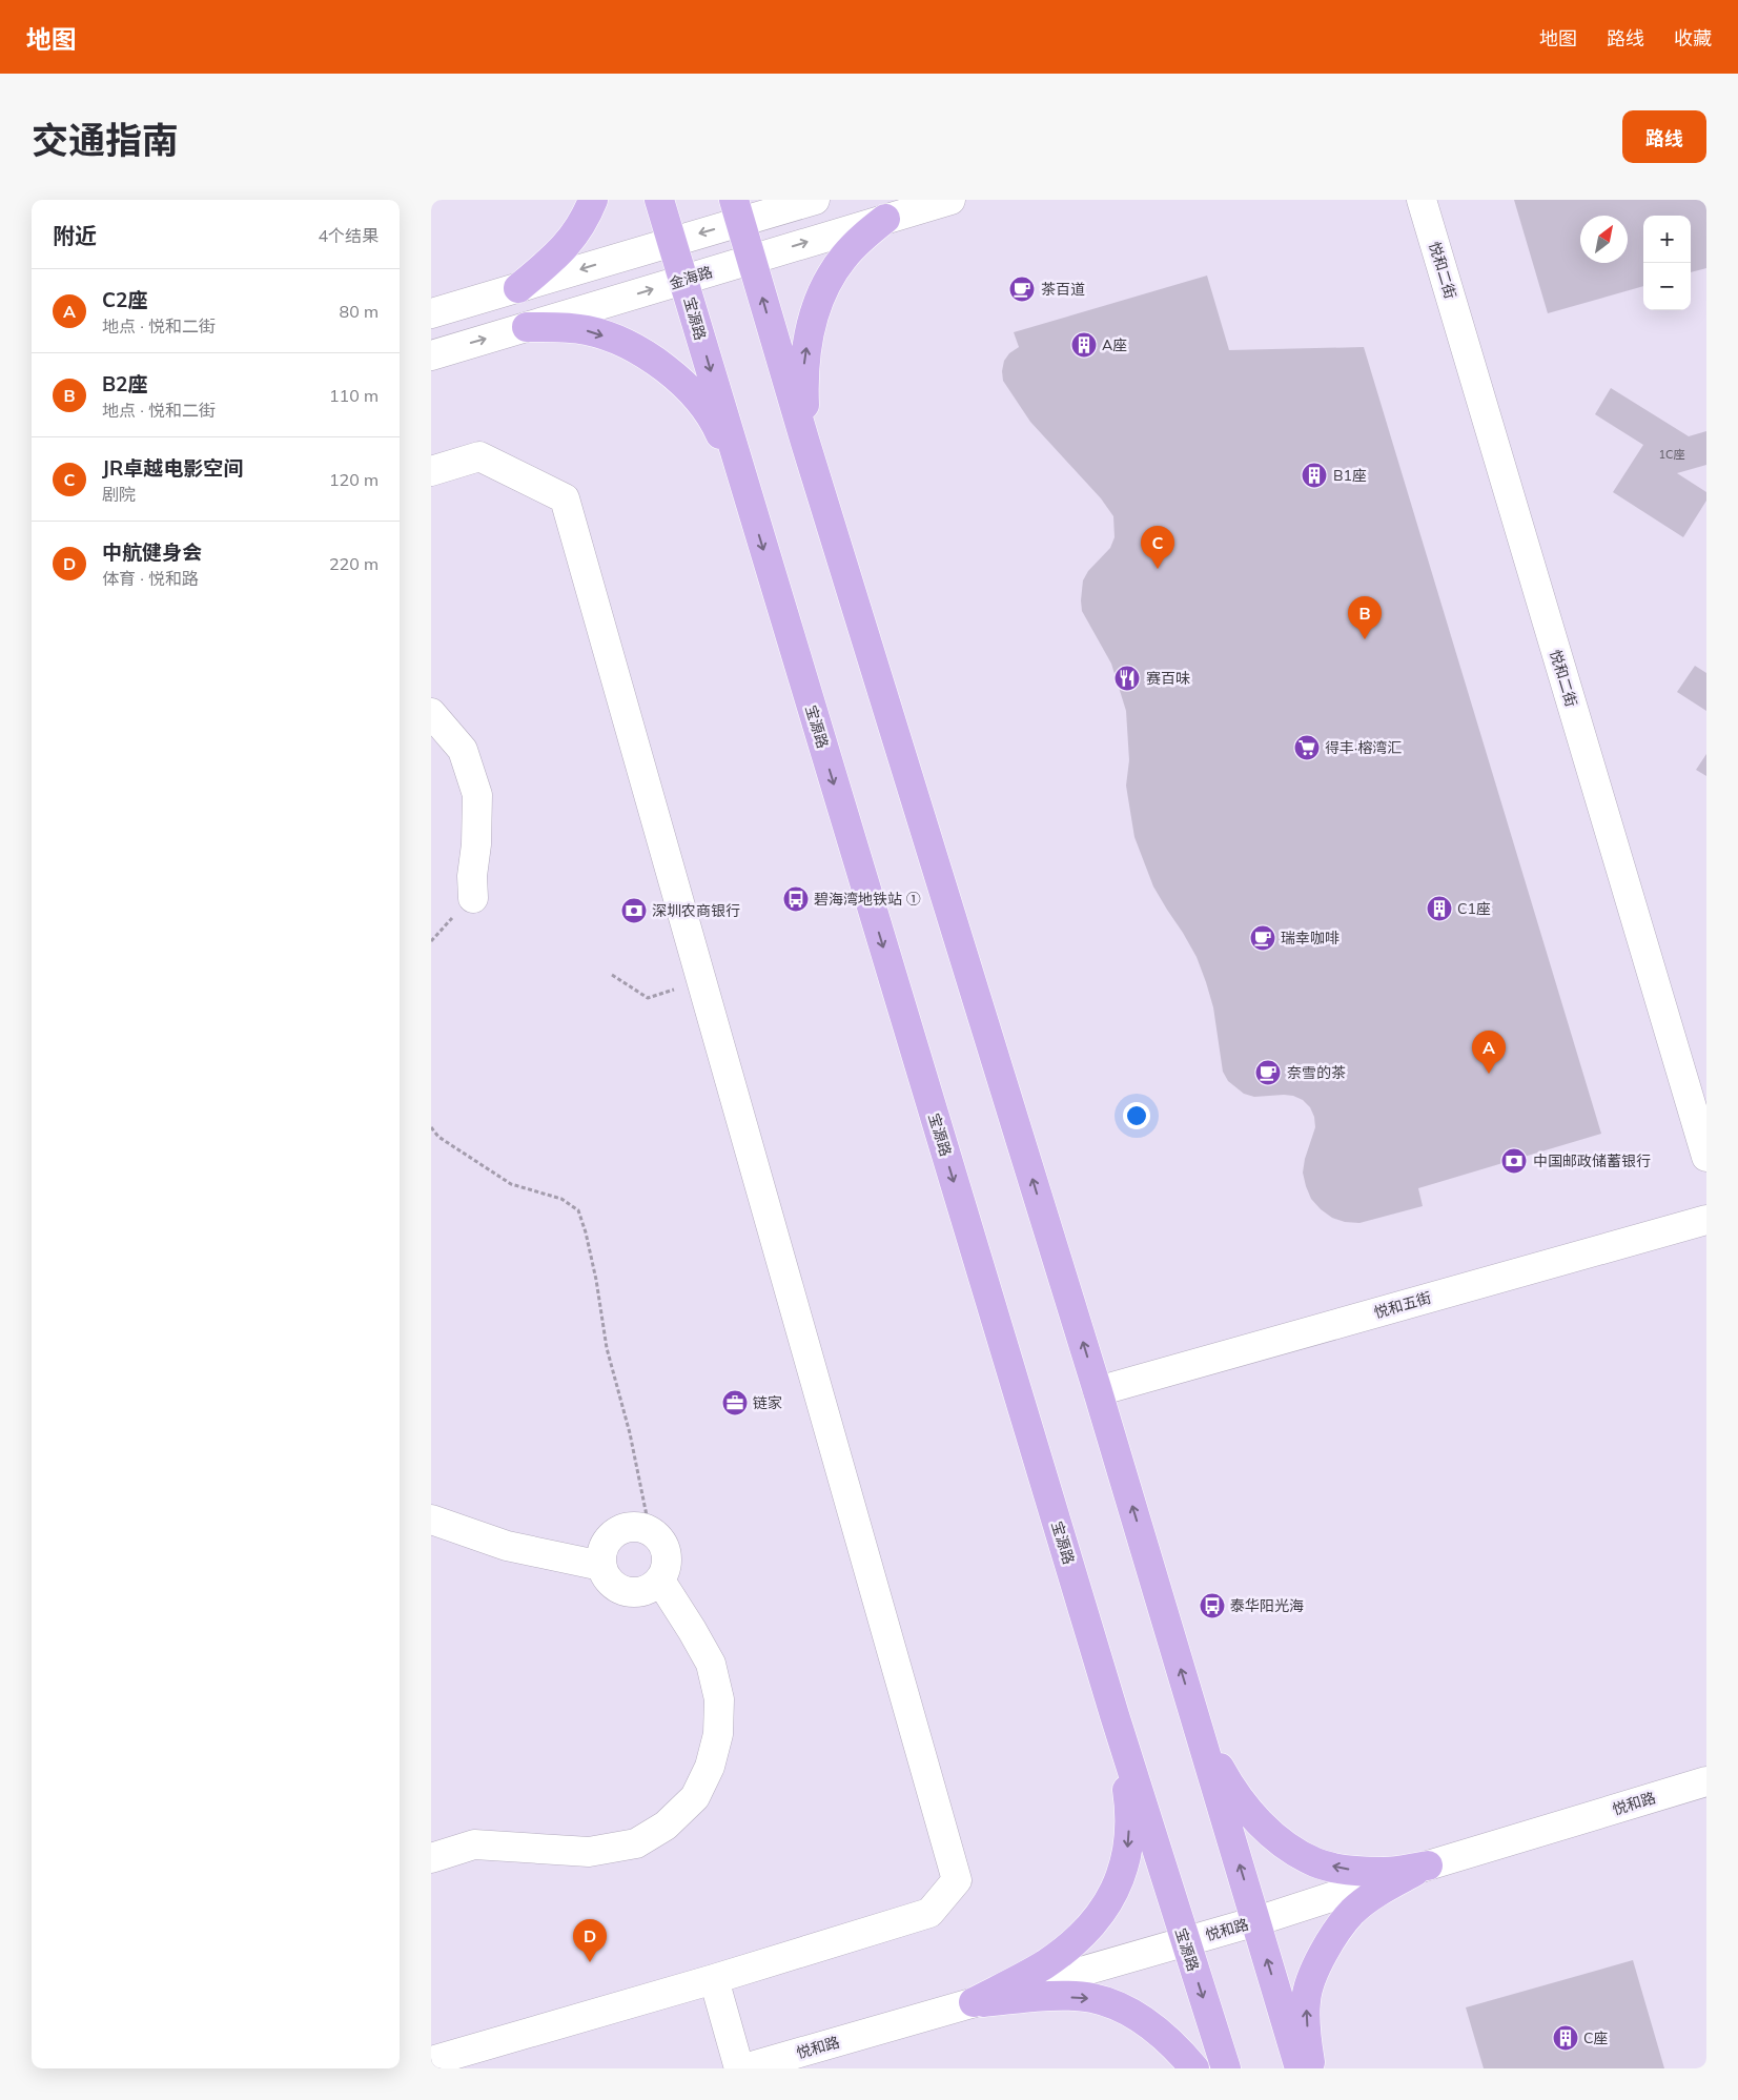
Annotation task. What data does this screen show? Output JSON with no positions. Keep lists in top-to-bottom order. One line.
{"streets":{"main road":["宝源路"],"street":["悦和二街","金海路","悦和五街","悦和路"]},"crossings":[["金海路","宝源路"],["宝源路","悦和路"]],"places":{"cafe":["茶百道","瑞幸咖啡","奈雪的茶"],"building":["A座","B1座","C1座","C座"],"restaurant":["赛百味"],"supermarket":["得丰·榕湾汇"],"bus stop":["碧海湾地铁站 ①","泰华阳光海"],"bank":["深圳农商银行","中国邮政储蓄银行"],"office":["链家"]},"house_numbers":["1C座"],"north":"top right","page":{"header":"地图","nav":["地图","路线","收藏"],"title":"交通指南","buttons":"路线","heading":["附近","4个结果"],"map_buttons":["+","−"],"list":[{"mark":"A","name":"C2座","note":"地点 · 悦和二街","value":"80 m"},{"mark":"B","name":"B2座","note":"地点 · 悦和二街","value":"110 m"},{"mark":"C","name":"JR卓越电影空间","note":"剧院","value":"120 m"},{"mark":"D","name":"中航健身会","note":"体育 · 悦和路","value":"220 m"}],"pins":["C","B","A","D"]}}
